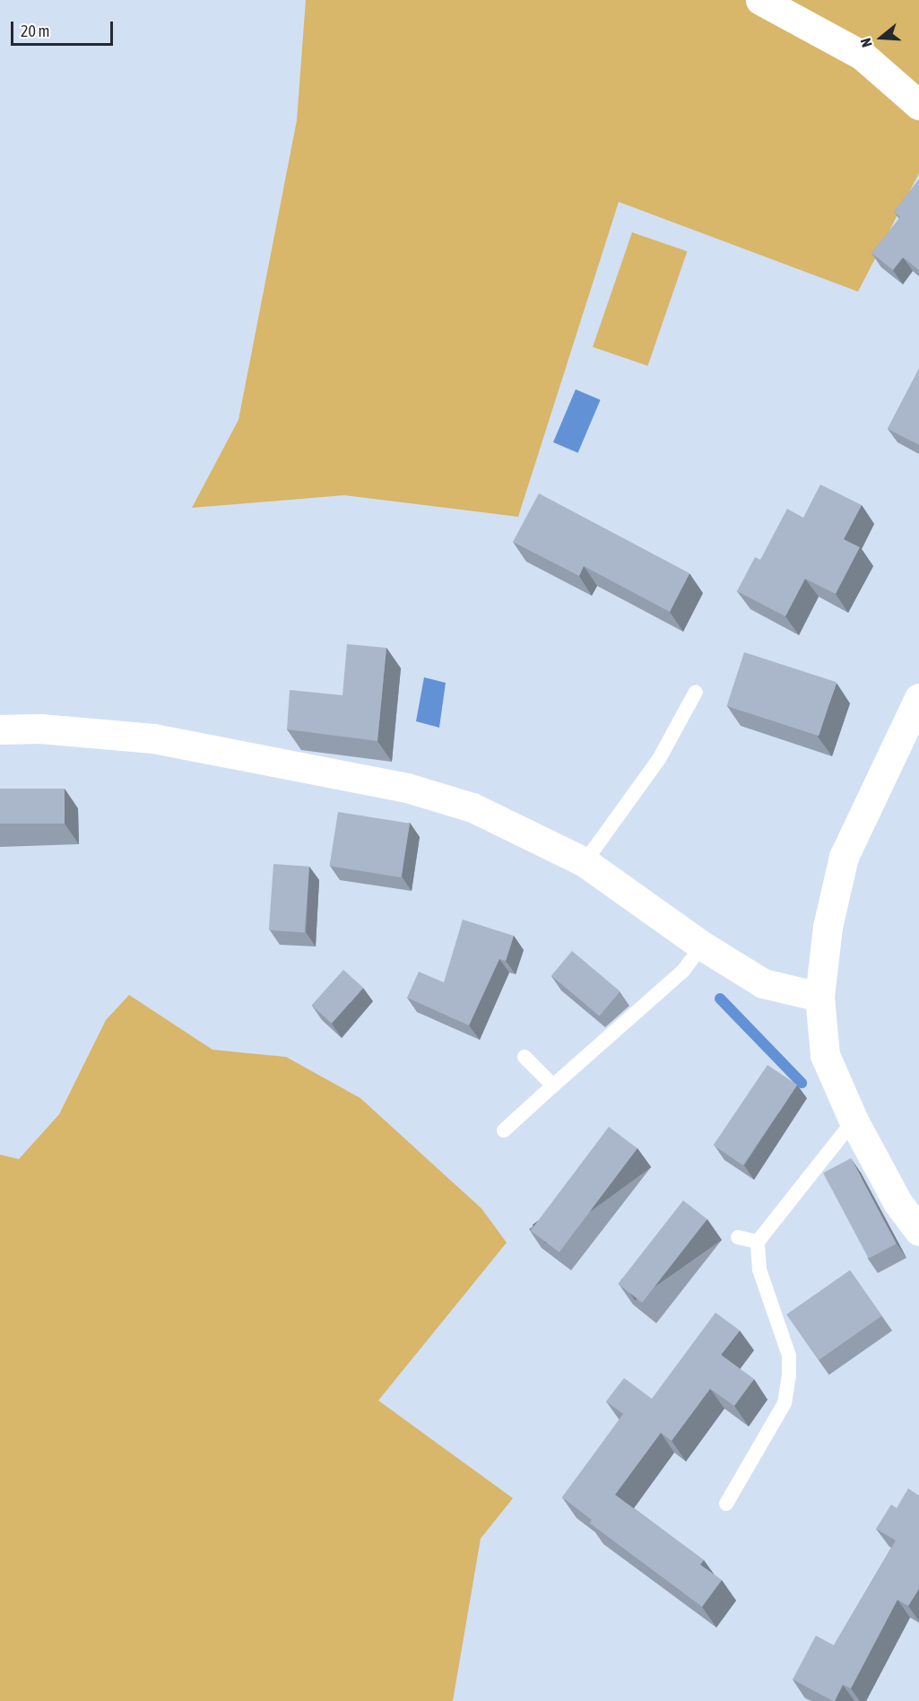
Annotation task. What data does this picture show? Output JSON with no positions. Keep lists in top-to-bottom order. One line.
{"scale_bar":"20 m","north":"left"}
